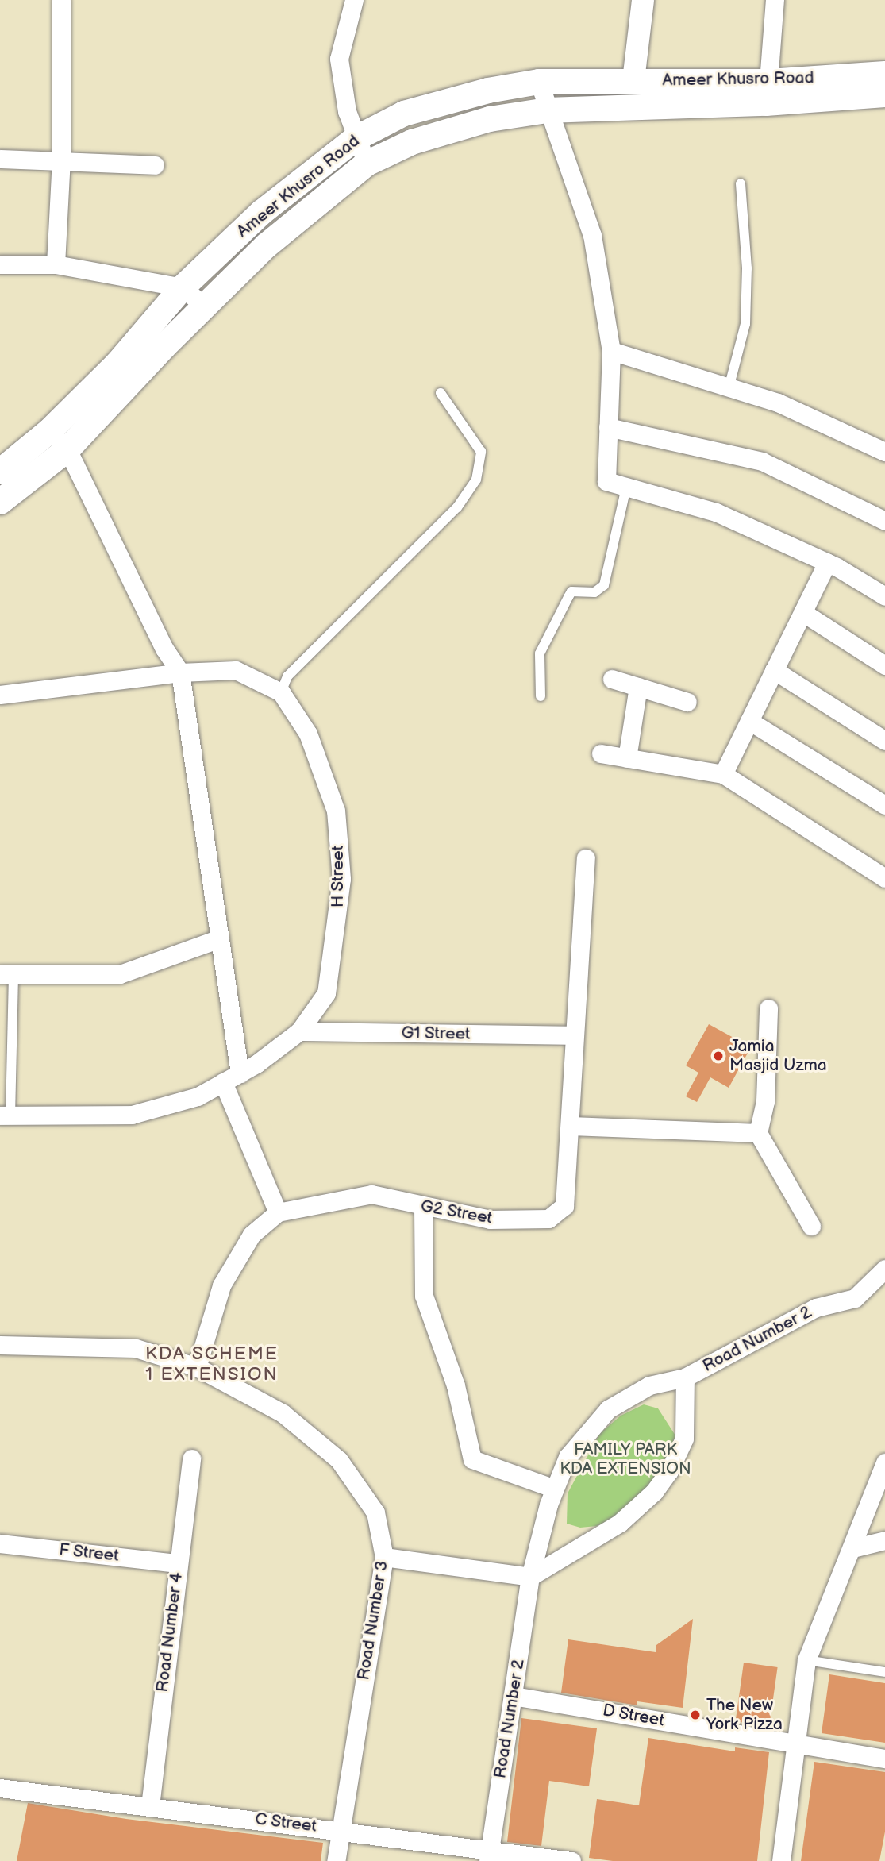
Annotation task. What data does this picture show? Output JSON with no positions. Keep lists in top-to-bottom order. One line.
{"streets":{"main road":["Ameer Khusro Road"],"street":["H Street","G1 Street","G2 Street","Road Number 2","F Street","Road Number 3","Road Number 4","D Street","C Street"]},"crossings":[["H Street","G1 Street"],["G1 Street","G2 Street"],["G2 Street","Road Number 3"],["Road Number 2","D Street"],["Road Number 2","C Street"],["F Street","Road Number 4"],["Road Number 3","C Street"],["Road Number 4","C Street"]],"districts":["KDA SCHEME 1 EXTENSION"],"parks":["FAMILY PARK KDA EXTENSION"],"places":["Jamia Masjid Uzma","The New York Pizza"]}
